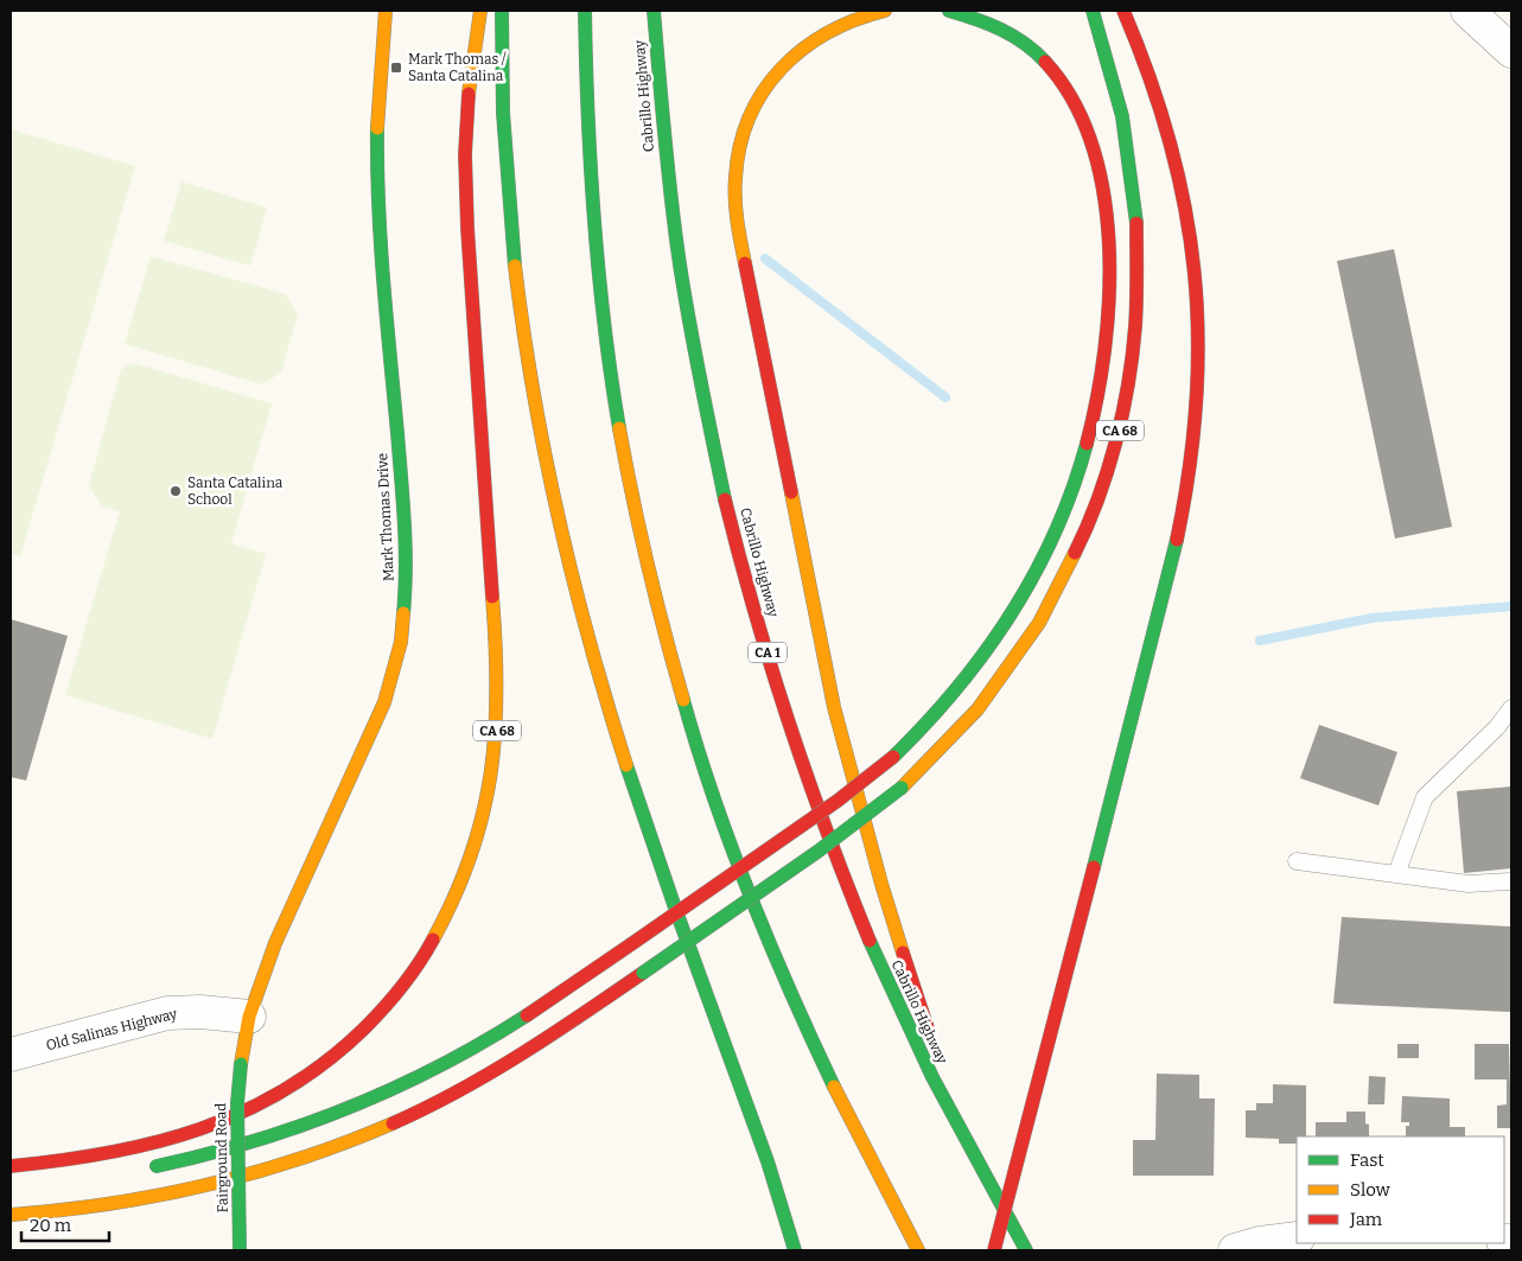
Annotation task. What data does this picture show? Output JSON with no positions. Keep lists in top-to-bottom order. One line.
{"streets":{"main road":["Cabrillo Highway","CA 68","Mark Thomas Drive","CA 1","Fairground Road"],"street":["Old Salinas Highway"]},"crossings":[["Mark Thomas Drive","Old Salinas Highway"],["Mark Thomas Drive","Fairground Road"]],"places":{"transit":["Mark Thomas / Santa Catalina"],"other":["Santa Catalina School"]},"legend":["Fast","Slow","Jam"],"scale_bar":"20 m"}
